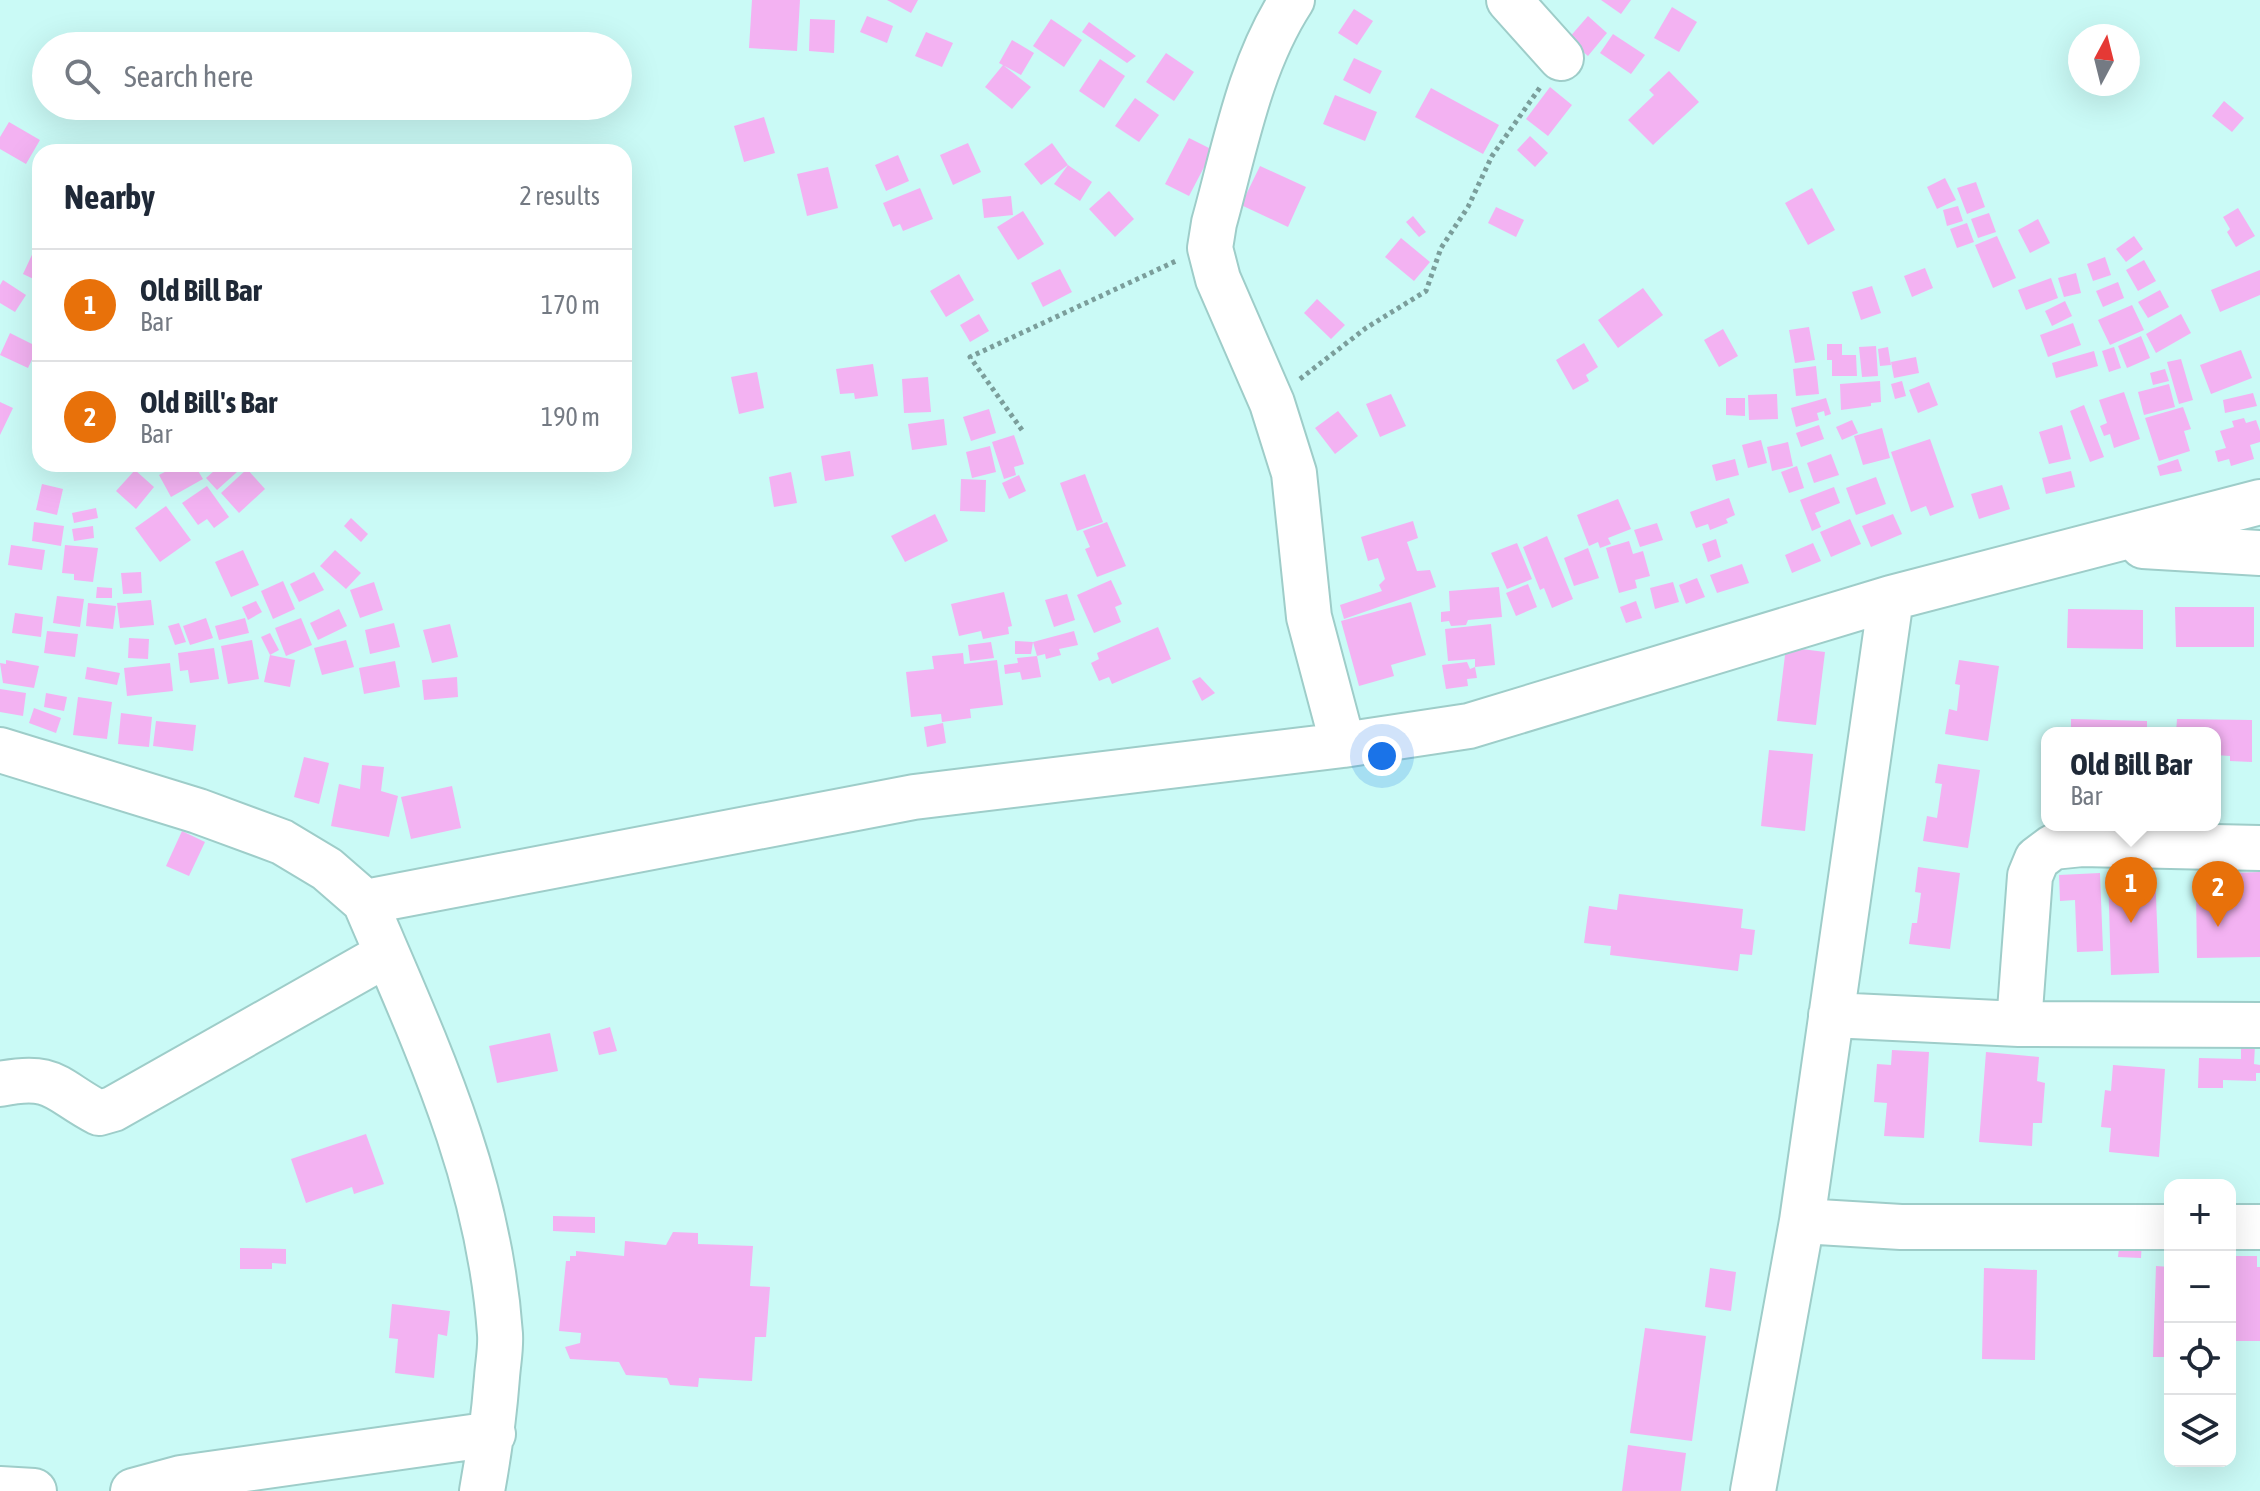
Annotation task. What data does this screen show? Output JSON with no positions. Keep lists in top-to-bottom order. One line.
{"north":"top","page":{"search":"Search here","heading":["Nearby","2 results"],"list":[{"mark":"1","name":"Old Bill Bar","note":"Bar","value":"170 m"},{"mark":"2","name":"Old Bill's Bar","note":"Bar","value":"190 m"}],"popup":["Old Bill Bar","Bar"],"pins":["1","2"],"map_buttons":["+","−"]}}
